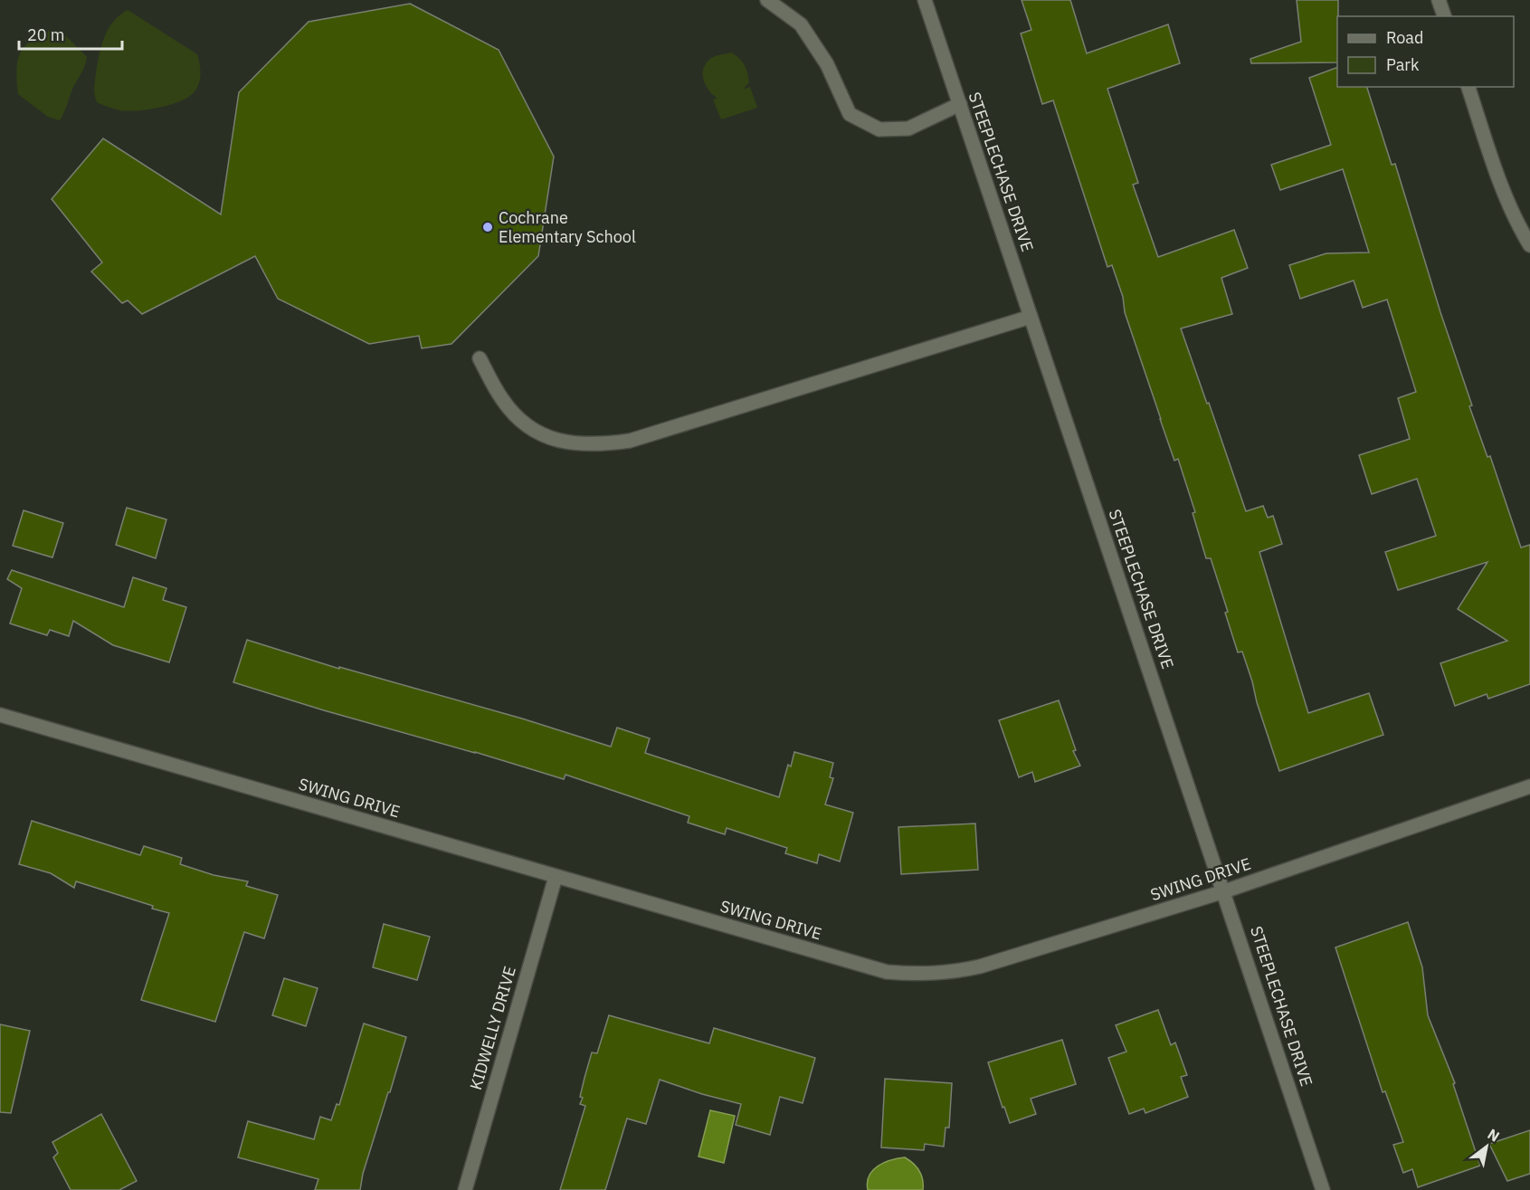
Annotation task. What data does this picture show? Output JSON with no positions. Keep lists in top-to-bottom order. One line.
{"streets":{"street":["STEEPLECHASE DRIVE","SWING DRIVE","KIDWELLY DRIVE"]},"crossings":[["STEEPLECHASE DRIVE","SWING DRIVE"],["SWING DRIVE","KIDWELLY DRIVE"]],"places":["Cochrane Elementary School"],"legend":["Road","Park"],"scale_bar":"20 m","north":"top right"}
